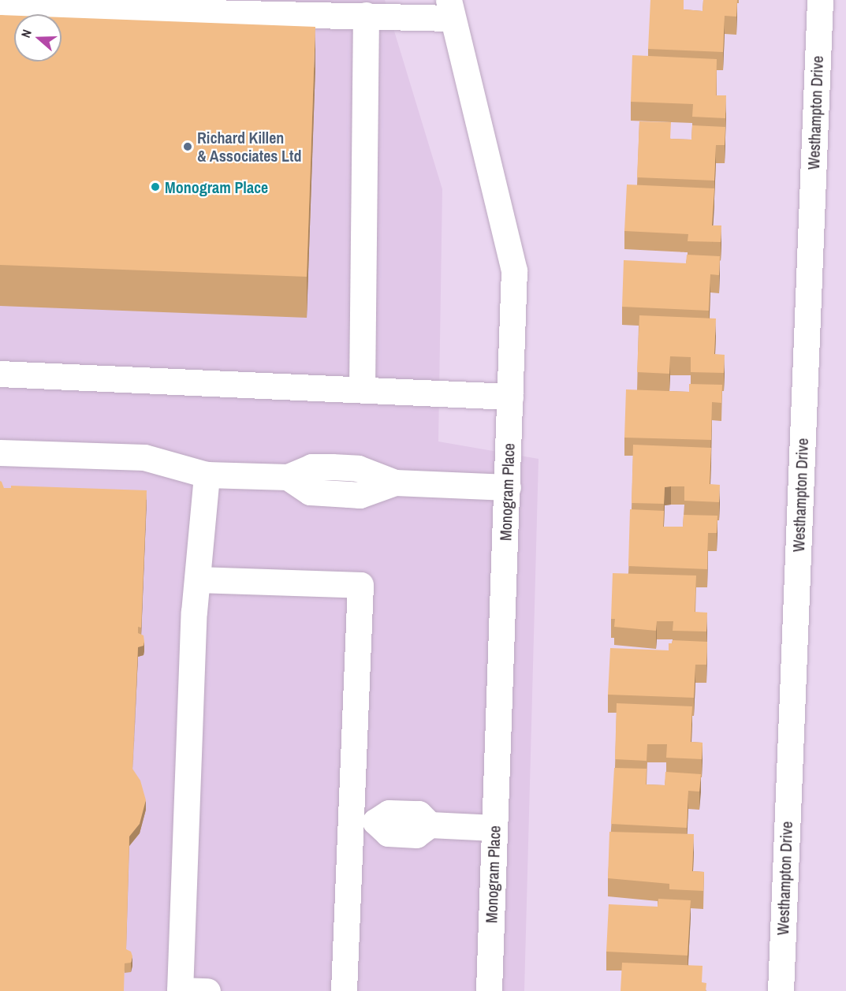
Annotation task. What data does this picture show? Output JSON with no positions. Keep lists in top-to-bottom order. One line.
{"streets":{"street":["Westhampton Drive","Monogram Place"]},"places":["Richard Killen & Associates Ltd","Monogram Place"],"north":"left"}
